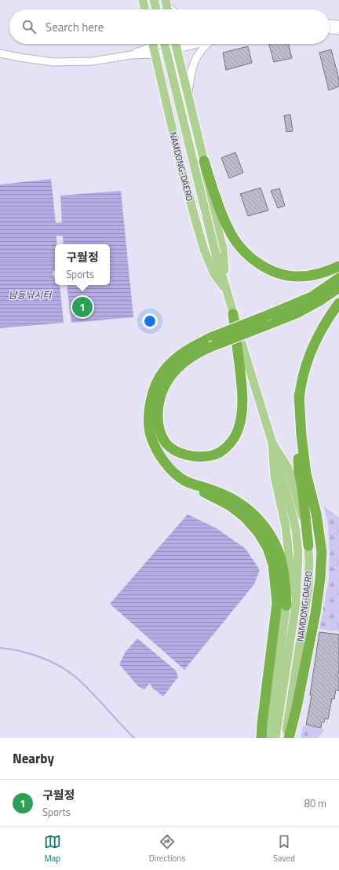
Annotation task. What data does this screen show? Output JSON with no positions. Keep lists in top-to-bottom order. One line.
{"streets":{"main road":["NAMDONG-DAERO"]},"water":["남동낚시터"],"page":{"search":"Search here","popup":["구월정","Sports"],"pins":"1","heading":"Nearby","list":[{"mark":"1","name":"구월정","note":"Sports","value":"80 m"}],"nav":["Map","Directions","Saved"]}}
